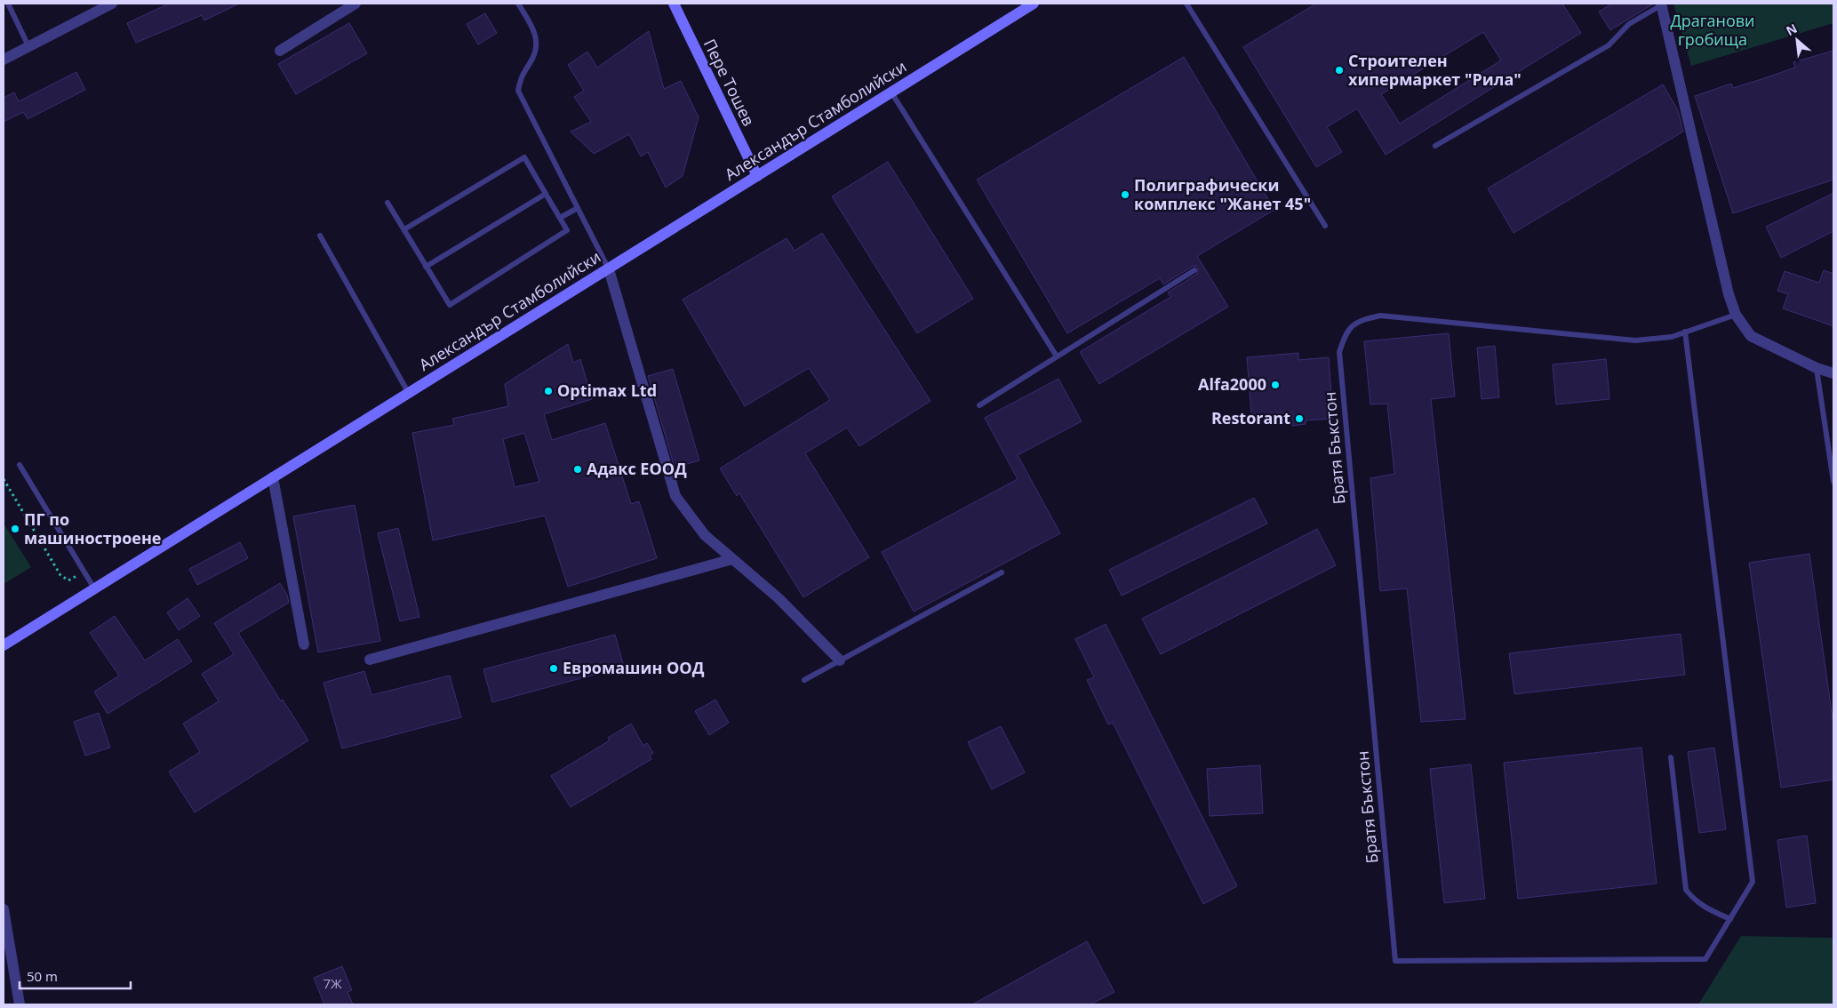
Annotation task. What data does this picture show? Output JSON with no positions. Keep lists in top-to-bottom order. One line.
{"streets":{"street":["Пере Тошев","Александър Стамболийски"],"lane":["Братя Бъкстон"]},"crossings":[["Пере Тошев","Александър Стамболийски"]],"parks":["Драганови гробища"],"places":["Строителен хипермаркет \"Рила\"","Полиграфически комплекс \"Жанет 45\"","Alfa2000","Optimax Ltd","Restorant","Адакс ЕООД","ПГ по машиностроене","Евромашин ООД"],"house_numbers":["7Ж"],"scale_bar":"50 m","north":"top left"}
